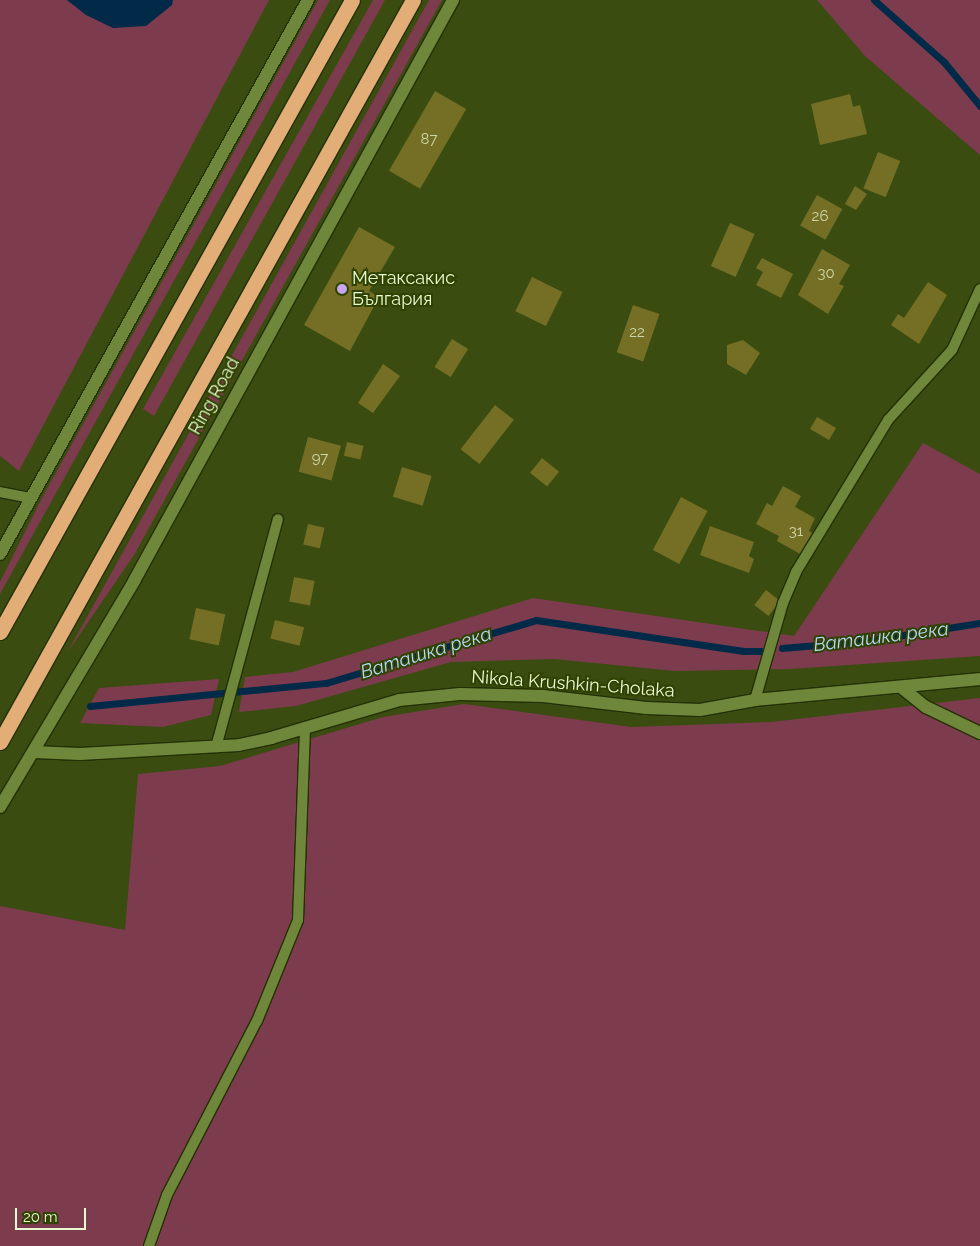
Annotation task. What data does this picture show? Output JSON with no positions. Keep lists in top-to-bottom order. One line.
{"streets":{"highway":["Ring Road"],"street":["Nikola Krushkin-Cholaka"]},"crossings":[["Ring Road","Nikola Krushkin-Cholaka"]],"water":["Ваташка река"],"places":["Метаксакис България"],"house_numbers":["87","26","30","22","97","31"],"scale_bar":"20 m"}
